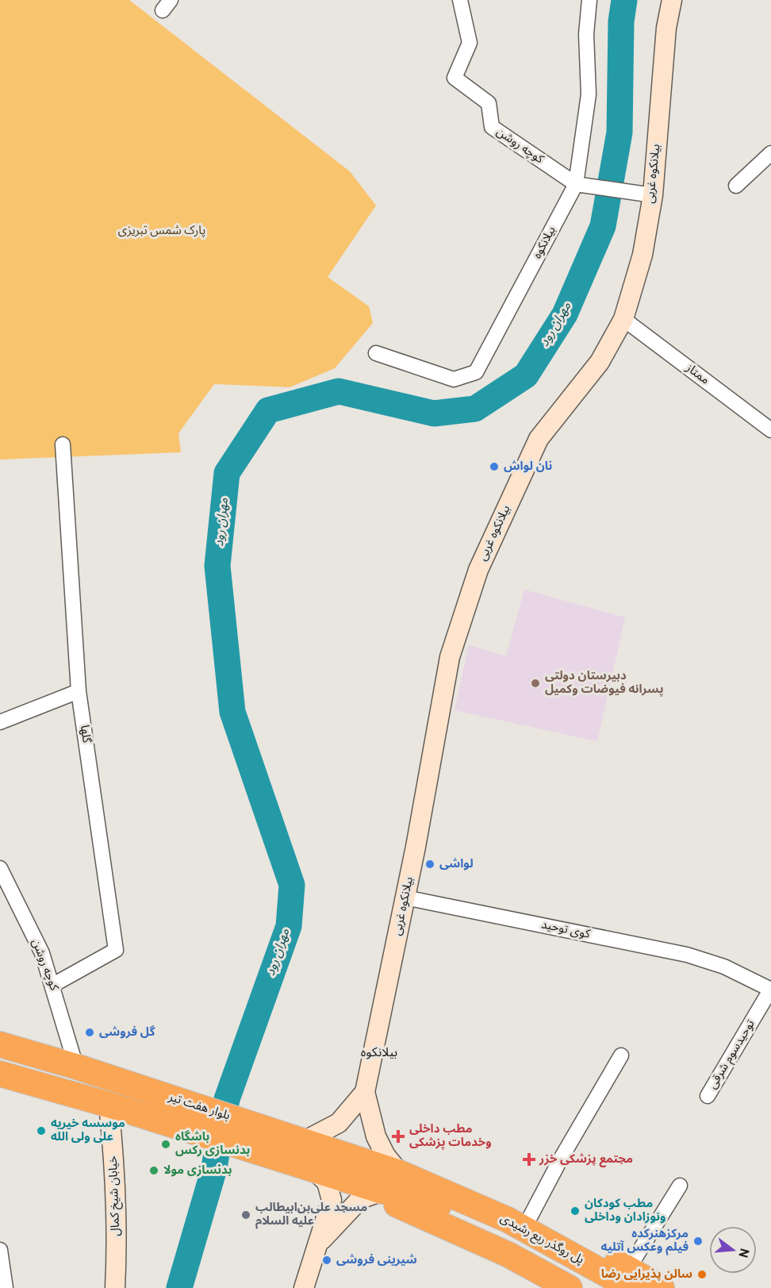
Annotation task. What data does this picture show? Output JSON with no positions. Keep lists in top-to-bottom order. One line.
{"streets":{"highway":["بلوار هفت تیر","پل روگذر ربع رشیدی"],"street":["کوچه روشن","بیلانکوه غربی","بیلانکوه","ممتاز","گلها","کوی توحید","توحیدسوم شرقی","خیابان شیخ کمال"]},"crossings":[["کوچه روشن","بیلانکوه"],["کوچه روشن","گلها"],["کوچه روشن","بلوار هفت تیر"],["بیلانکوه غربی","ممتاز"],["بیلانکوه غربی","کوی توحید"],["بیلانکوه غربی","بلوار هفت تیر"],["کوی توحید","توحیدسوم شرقی"],["بلوار هفت تیر","پل روگذر ربع رشیدی"]],"districts":["بیلانکوه"],"water":["مهران رود"],"parks":["پارک شمس تبریزی"],"places":{"other":["نان لواش","دبیرستان دولتی پسرانه فیوضات وکمیل","لواشی","گل فروشی","موسسه خیریه علی ولی الله","باشگاه بدنسازی رکس","بدنسازی مولا","مطب کودکان ونوزادان وداخلی","مسجد علی‌بن‌ابیطالب علیه السلام","مرکزهنرکده فیلم وعکس آتلیه","شیرینی فروشی","سالن پذیرایی رضا"],"health":["مطب داخلی وخدمات پزشکی","مجتمع پزشکی خزر"]},"north":"right"}
